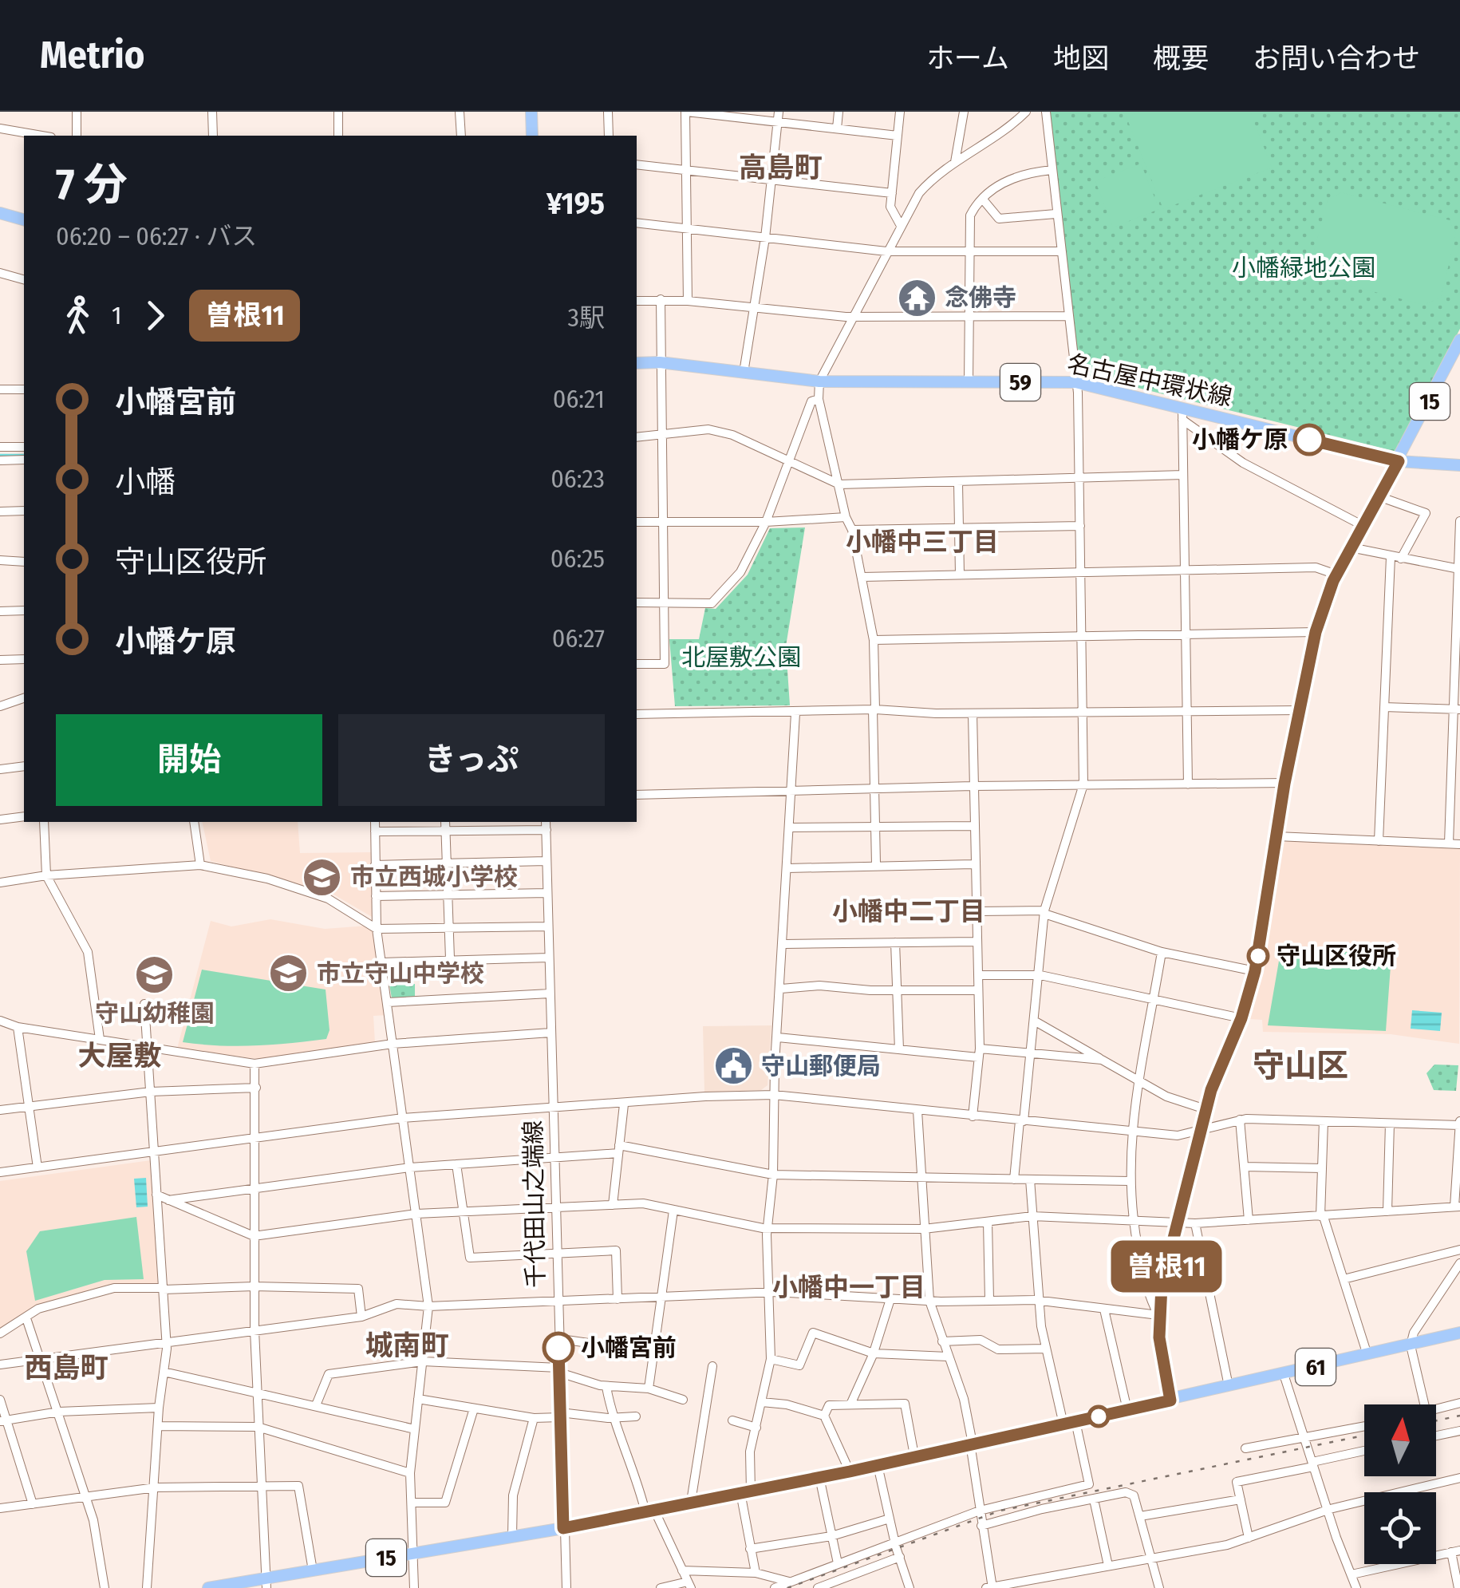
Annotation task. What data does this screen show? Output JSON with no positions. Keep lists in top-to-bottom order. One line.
{"streets":{"main road":["名古屋中環状線","59","15","61"],"street":["千代田山之端線"]},"crossings":[["名古屋中環状線","15"],["15","千代田山之端線"],["15","61"]],"districts":["高島町","小幡中三丁目","小幡中二丁目","大屋敷","守山区","小幡中一丁目","城南町","西島町"],"parks":["小幡緑地公園","北屋敷公園"],"places":{"temple":["念佛寺"],"other":["小幡ケ原","守山区役所","小幡宮前"],"school or university":["市立西城小学校","市立守山中学校","守山幼稚園"],"public building":["守山郵便局"]},"lines":["bus line 曽根11"],"north":"top","page":{"header":"Metrio","nav":["ホーム","地図","概要","お問い合わせ"],"on_map":"曽根11","heading":["7 分","06:20 – 06:27 · バス","¥195"],"legs":["1","曽根11","3駅"],"list":[{"name":"小幡宮前","value":"06:21"},{"name":"小幡","value":"06:23"},{"name":"守山区役所","value":"06:25"},{"name":"小幡ケ原","value":"06:27"}],"buttons":["開始","きっぷ"]}}
